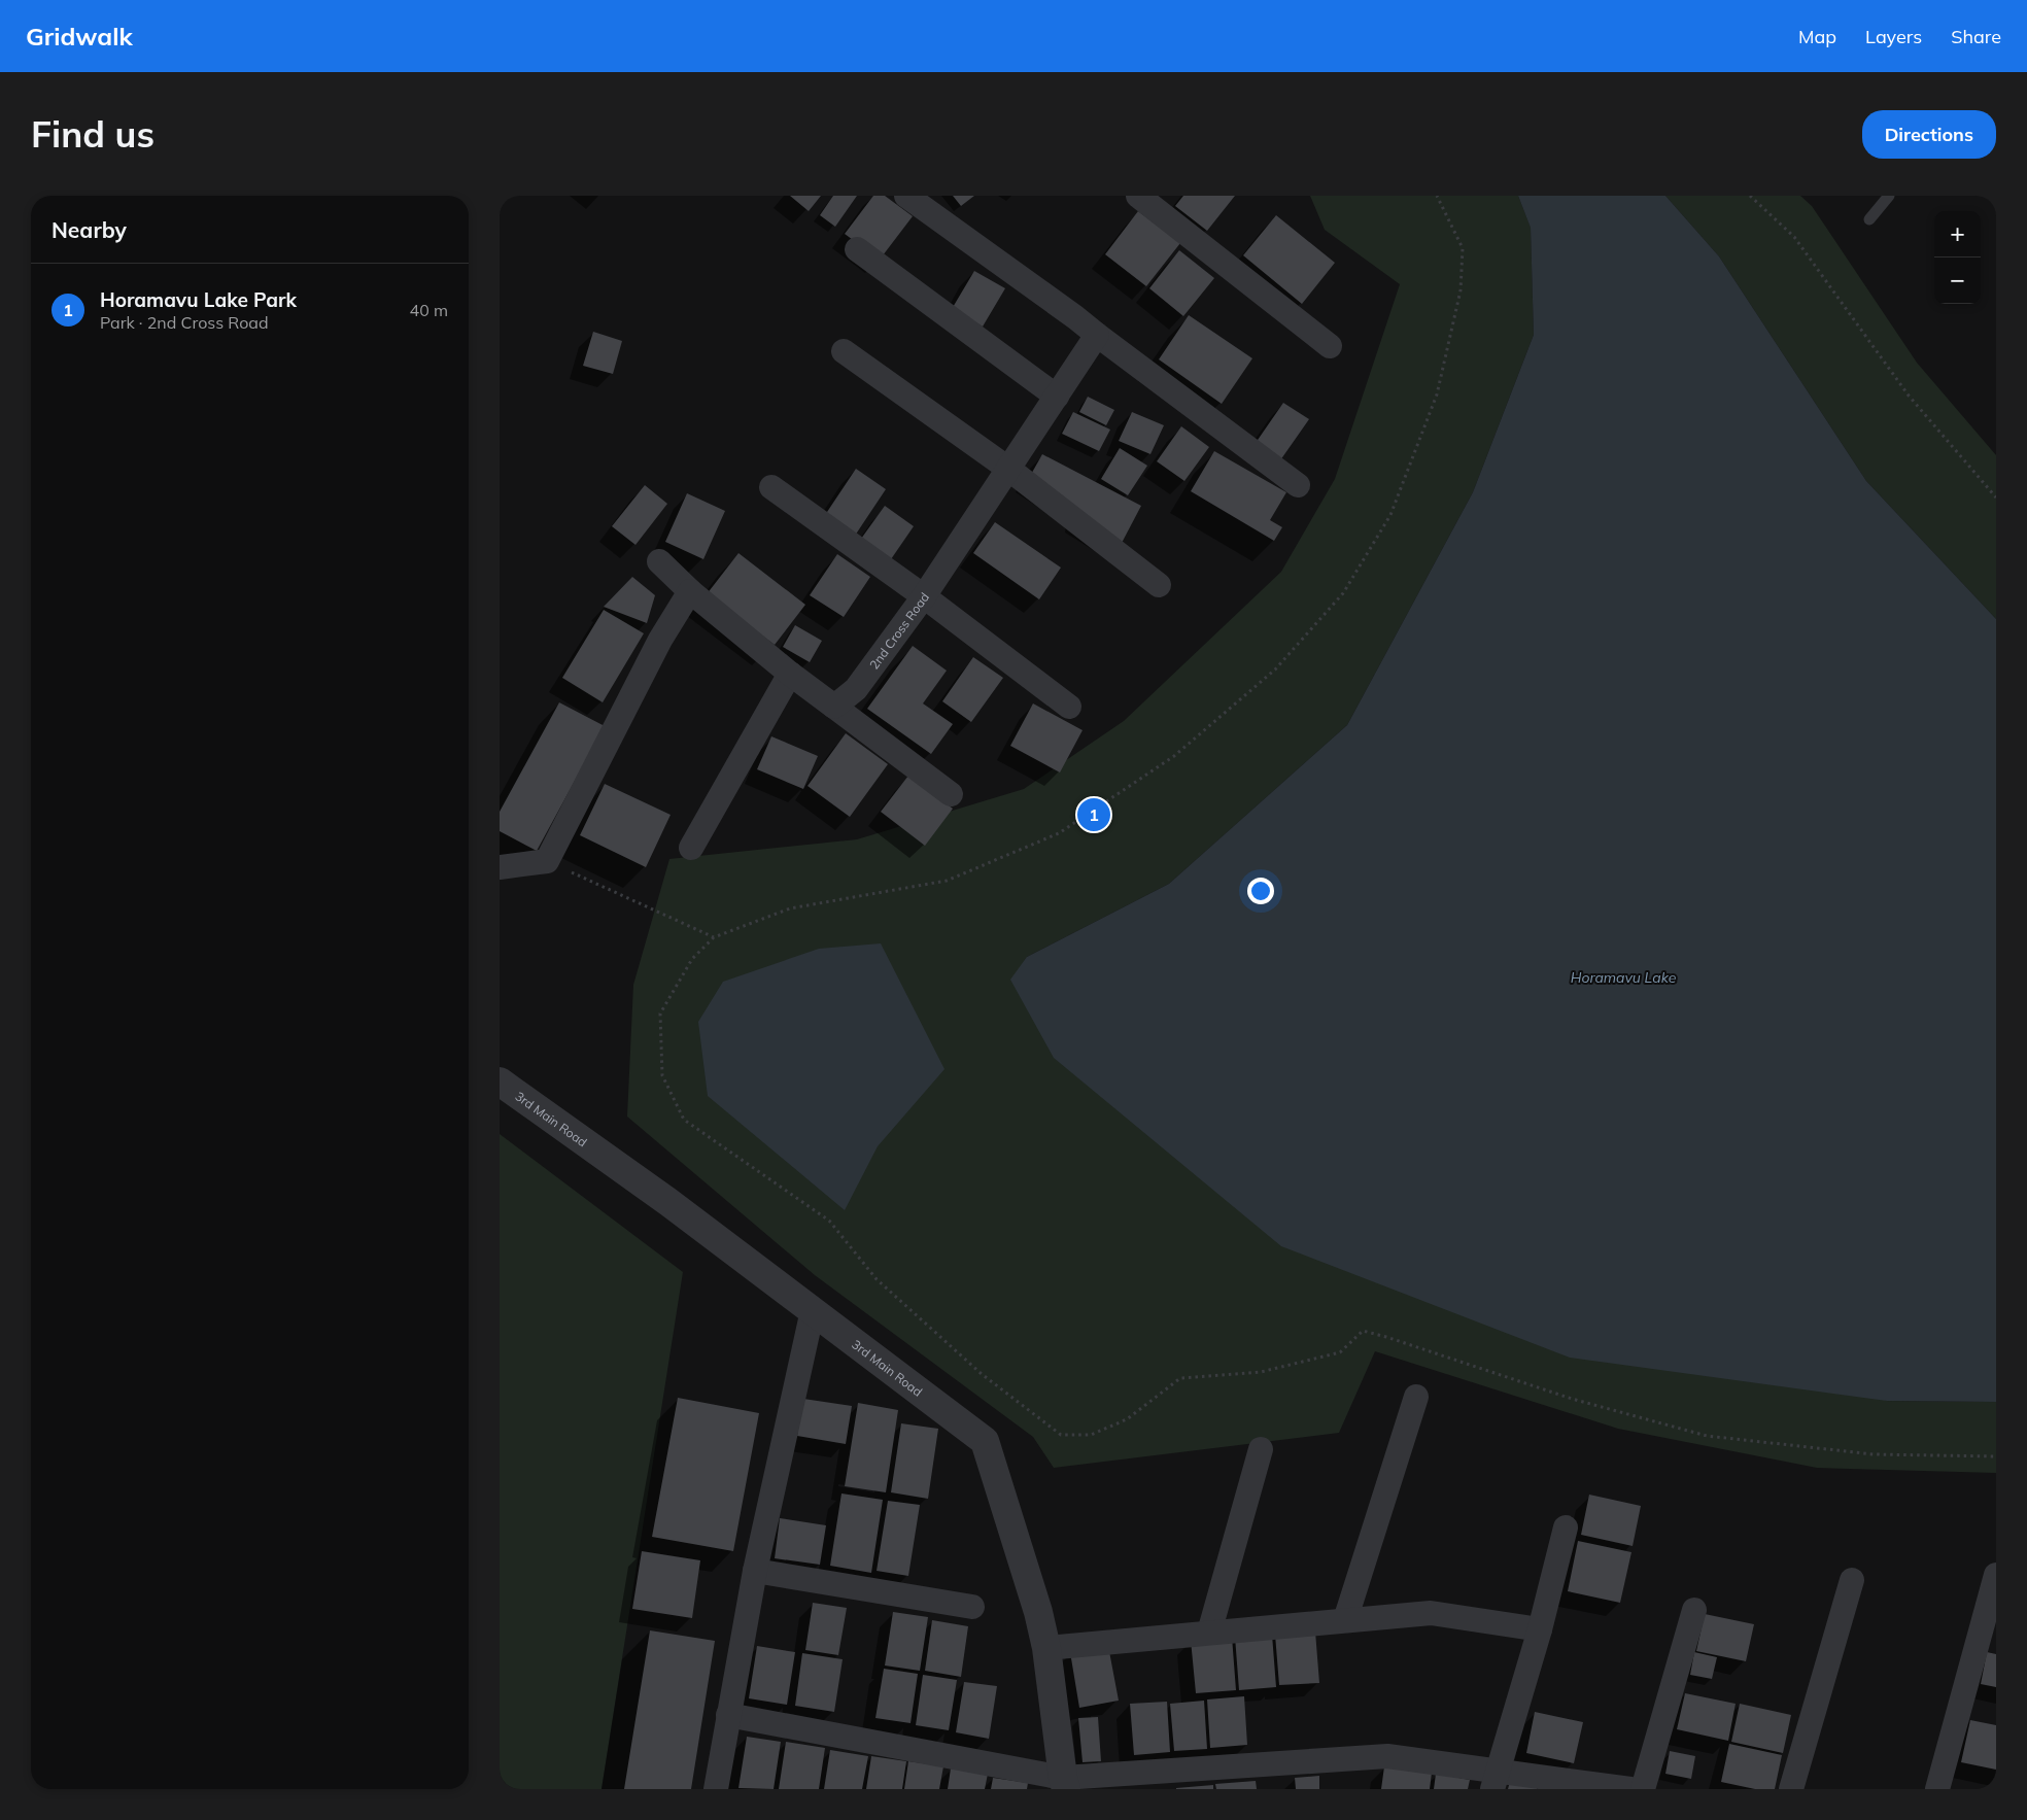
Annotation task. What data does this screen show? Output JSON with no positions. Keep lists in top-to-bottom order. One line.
{"streets":{"street":["2nd Cross Road","3rd Main Road"]},"water":["Horamavu Lake"],"page":{"header":"Gridwalk","nav":["Map","Layers","Share"],"buttons":"Directions","title":"Find us","heading":"Nearby","map_buttons":["+","−"],"list":[{"mark":"1","name":"Horamavu Lake Park","note":"Park · 2nd Cross Road","value":"40 m"}],"pins":"1"}}
